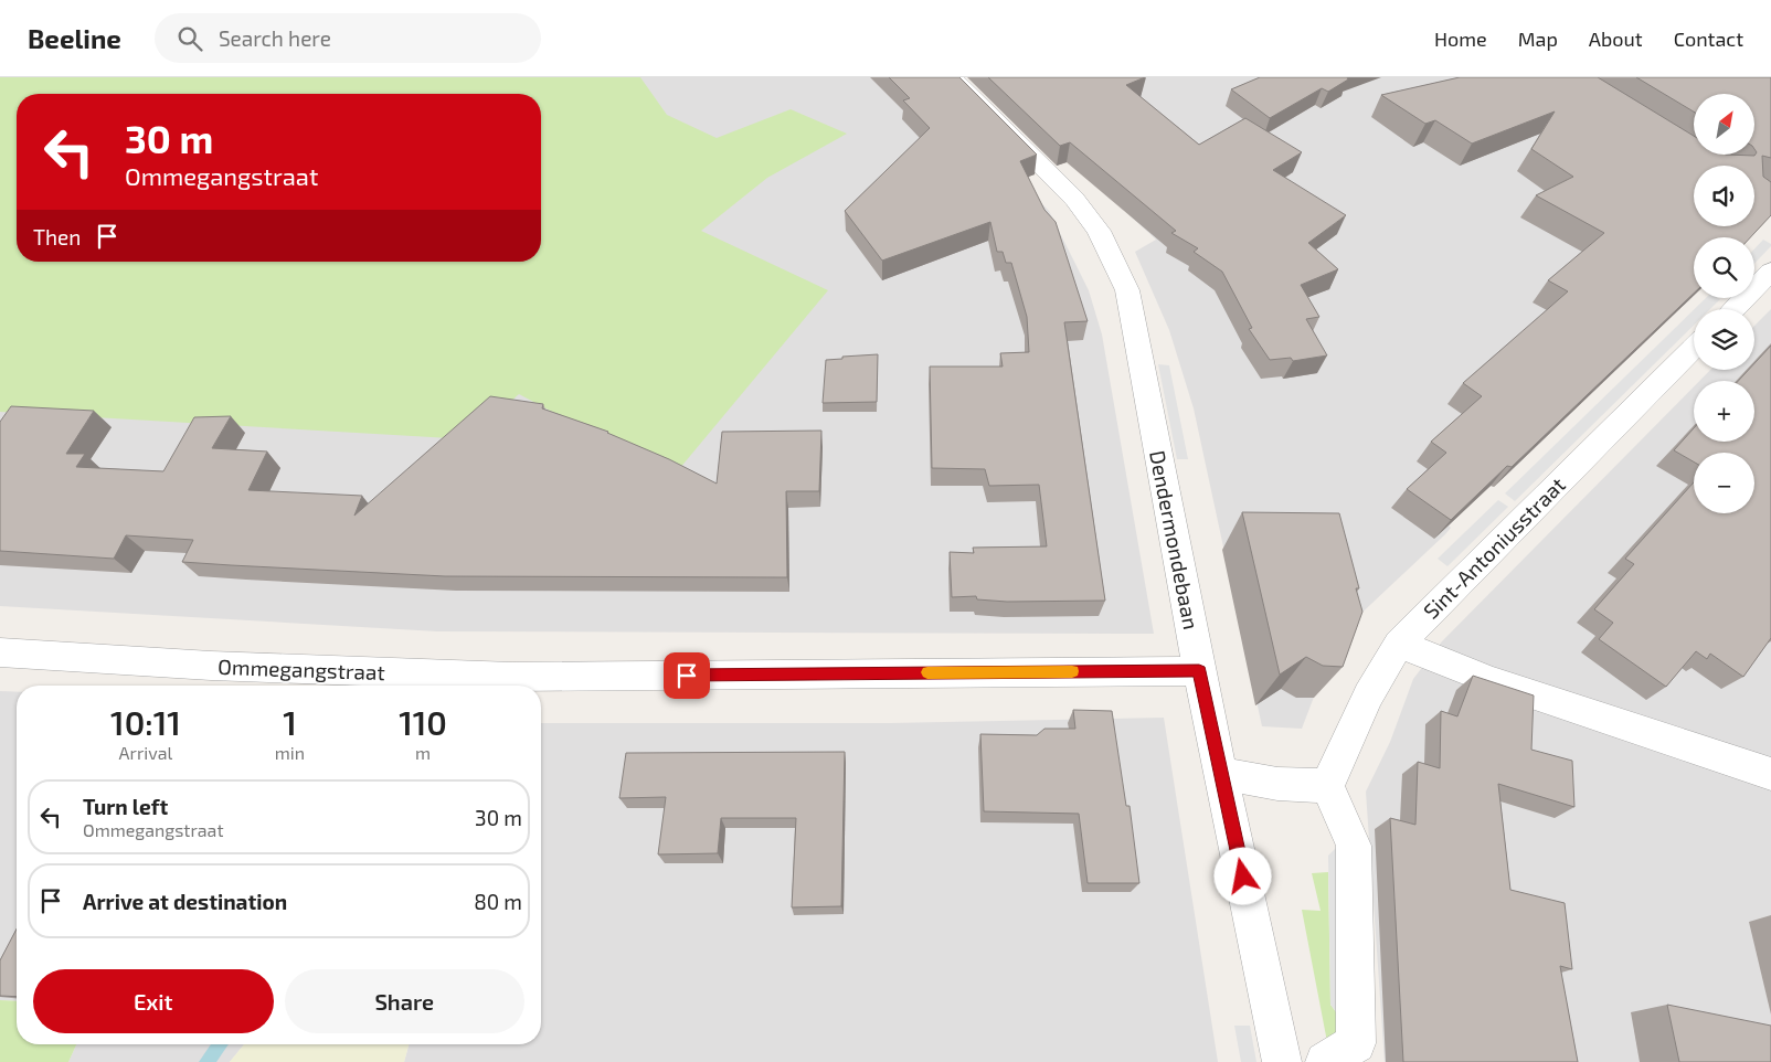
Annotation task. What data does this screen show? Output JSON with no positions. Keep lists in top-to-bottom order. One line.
{"streets":{"street":["Dendermondebaan","Sint-Antoniusstraat","Ommegangstraat"]},"crossings":[["Dendermondebaan","Ommegangstraat"]],"north":"top right","page":{"header":"Beeline","search":"Search here","nav":["Home","Map","About","Contact"],"map_buttons":["+","−"],"turn":["30 m","Ommegangstraat"],"then":"Then","eta":["10:11","Arrival","1","min","110","m"],"list":[{"name":"Turn left","note":"Ommegangstraat","value":"30 m"},{"name":"Arrive at destination","value":"80 m"}],"buttons":["Exit","Share"]}}
